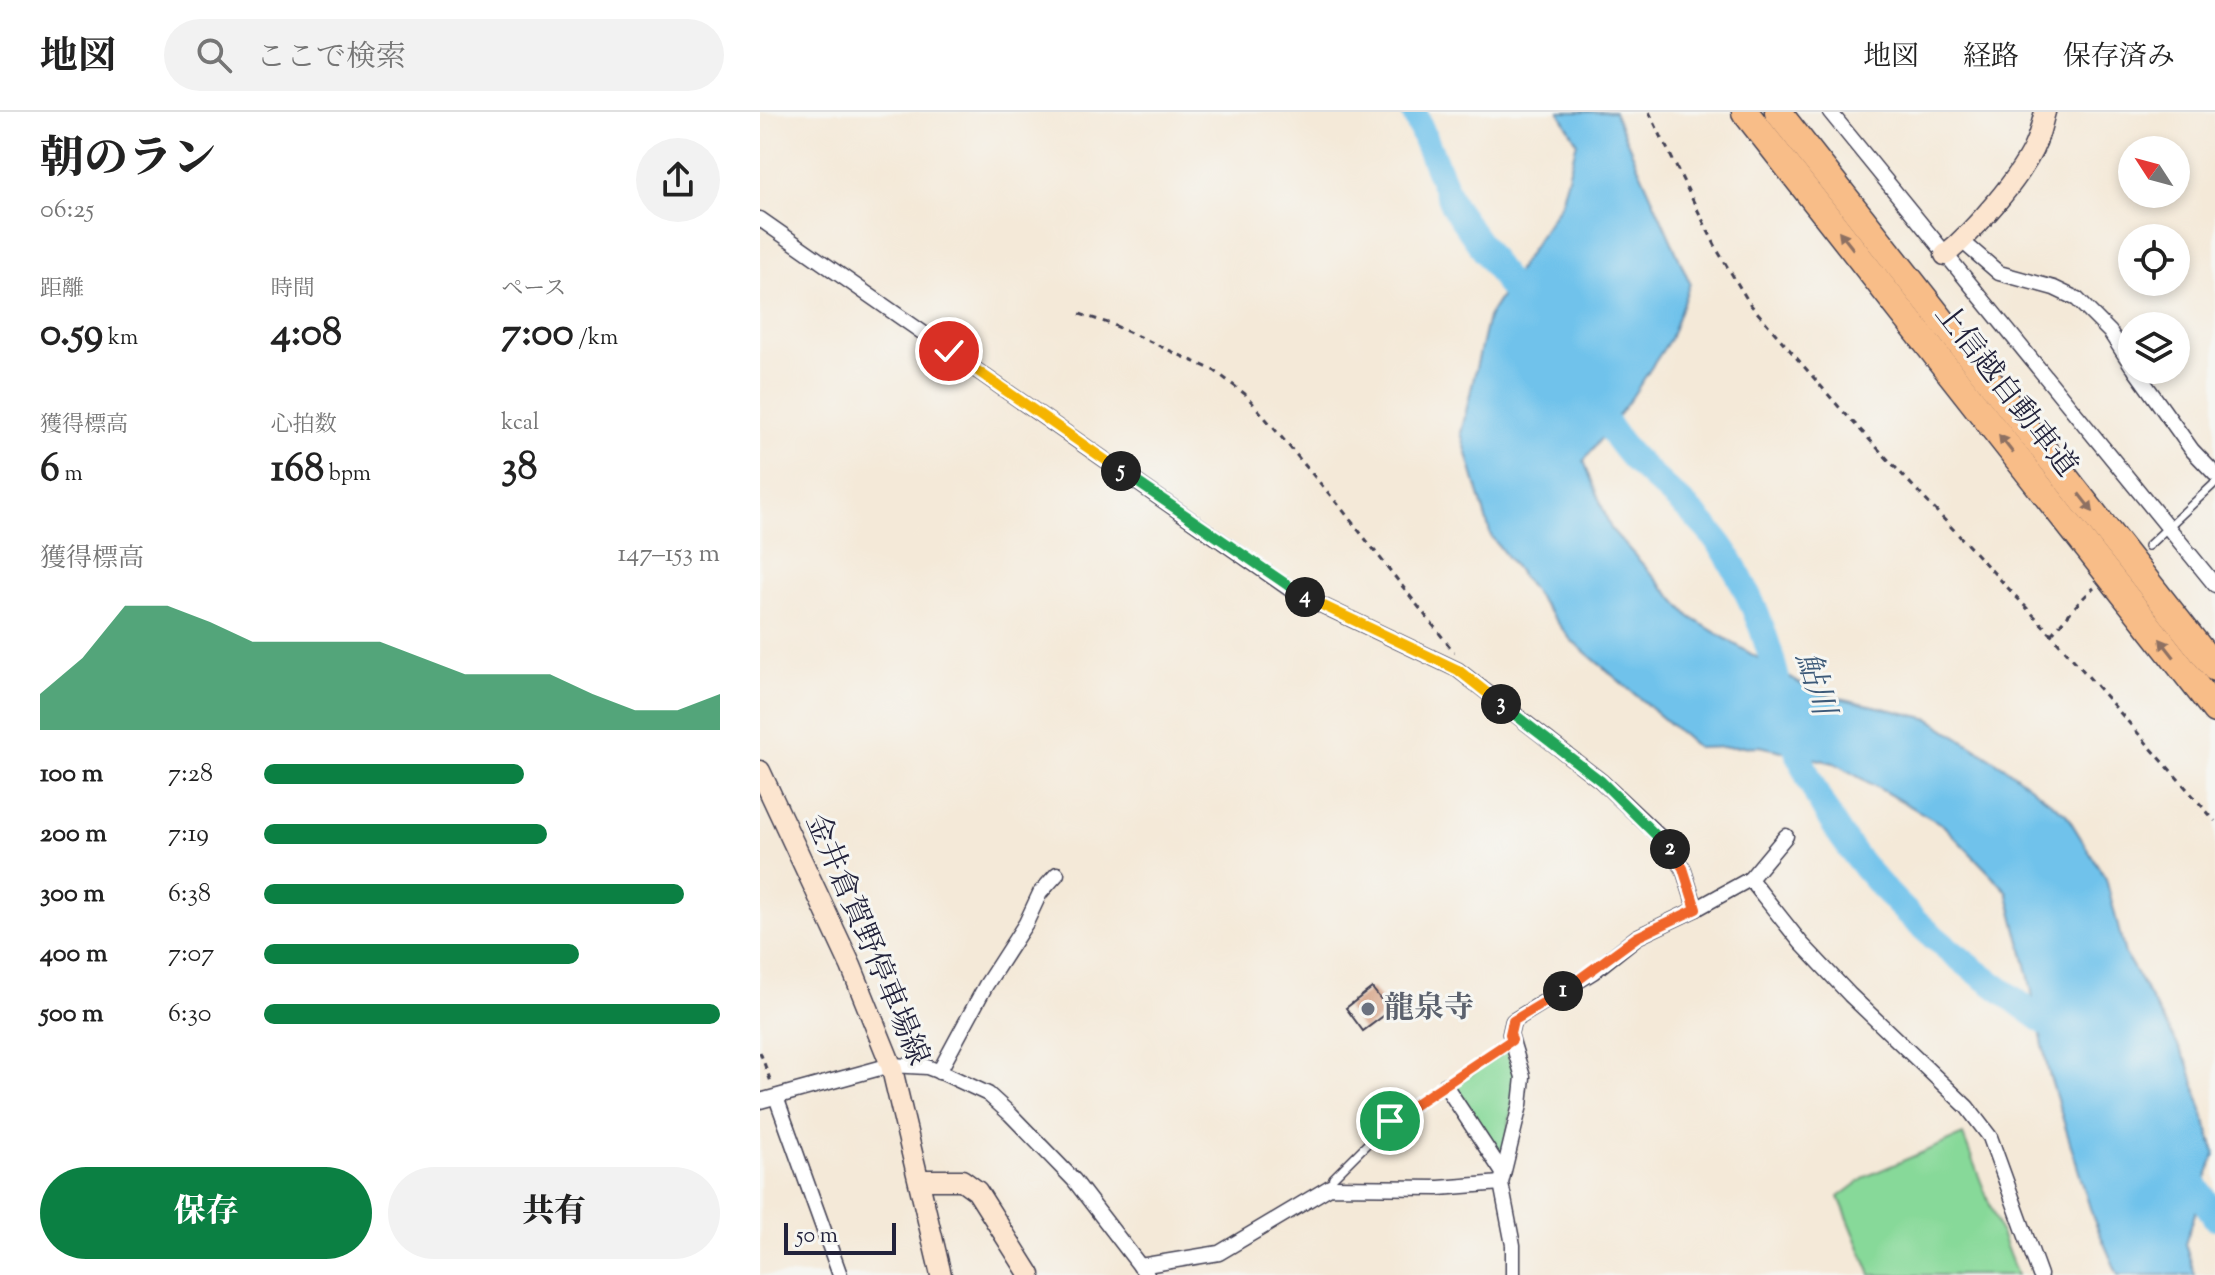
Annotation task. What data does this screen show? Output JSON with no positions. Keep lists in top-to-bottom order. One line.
{"streets":{"highway":["上信越自動車道"],"main road":["金井倉賀野停車場線"]},"water":["鮎川"],"places":["龍泉寺"],"scale_bar":"50 m","north":"top left","page":{"header":"地図","search":"ここで検索","nav":["地図","経路","保存済み"],"heading":["朝のラン","06:25"],"stats":[["距離","0.59 km"],["時間","4:08"],["ペース","7:00 /km"],["獲得標高","6 m"],["心拍数","168 bpm"],["kcal","38"]],"pins":["5","4","3","2","1"],"chart":["獲得標高","147–153 m"],"list":[{"name":"100 m","note":"7:28"},{"name":"200 m","note":"7:19"},{"name":"300 m","note":"6:38"},{"name":"400 m","note":"7:07"},{"name":"500 m","note":"6:30"}],"buttons":["保存","共有"],"scale":"50 m"}}
